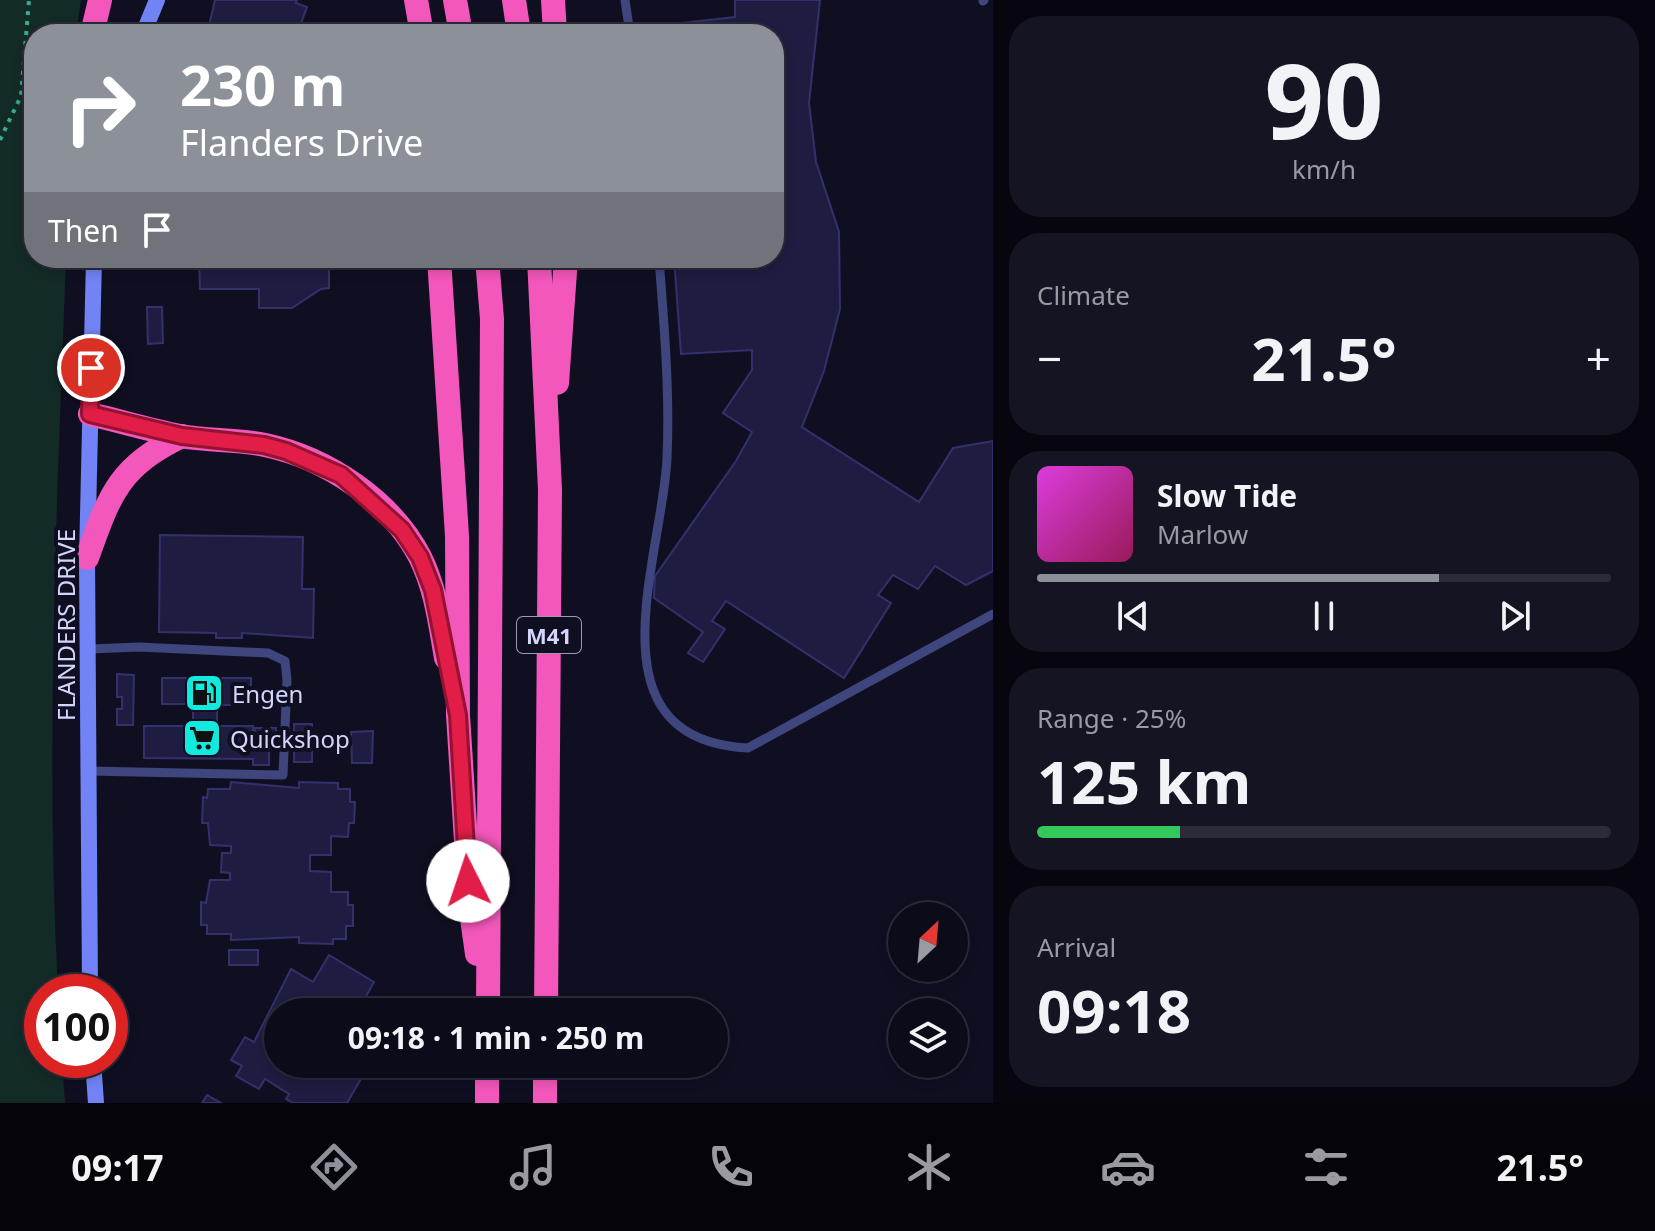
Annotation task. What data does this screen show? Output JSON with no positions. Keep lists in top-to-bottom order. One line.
{"streets":{"highway":["M41"],"street":["FLANDERS DRIVE"]},"places":{"fuel station":["Engen"],"supermarket":["Quickshop"]},"north":"top right","page":{"tile":[["90","km/h"],"Climate",["Range · 25%","125 km"],["Arrival","09:18"]],"turn":["230 m","Flanders Drive"],"then":"Then","heat":["−","21.5°","+"],"song":["Slow Tide","Marlow"],"limit":"100","trip":"09:18 · 1 min · 250 m","tabs":["09:17","21.5°"]}}
